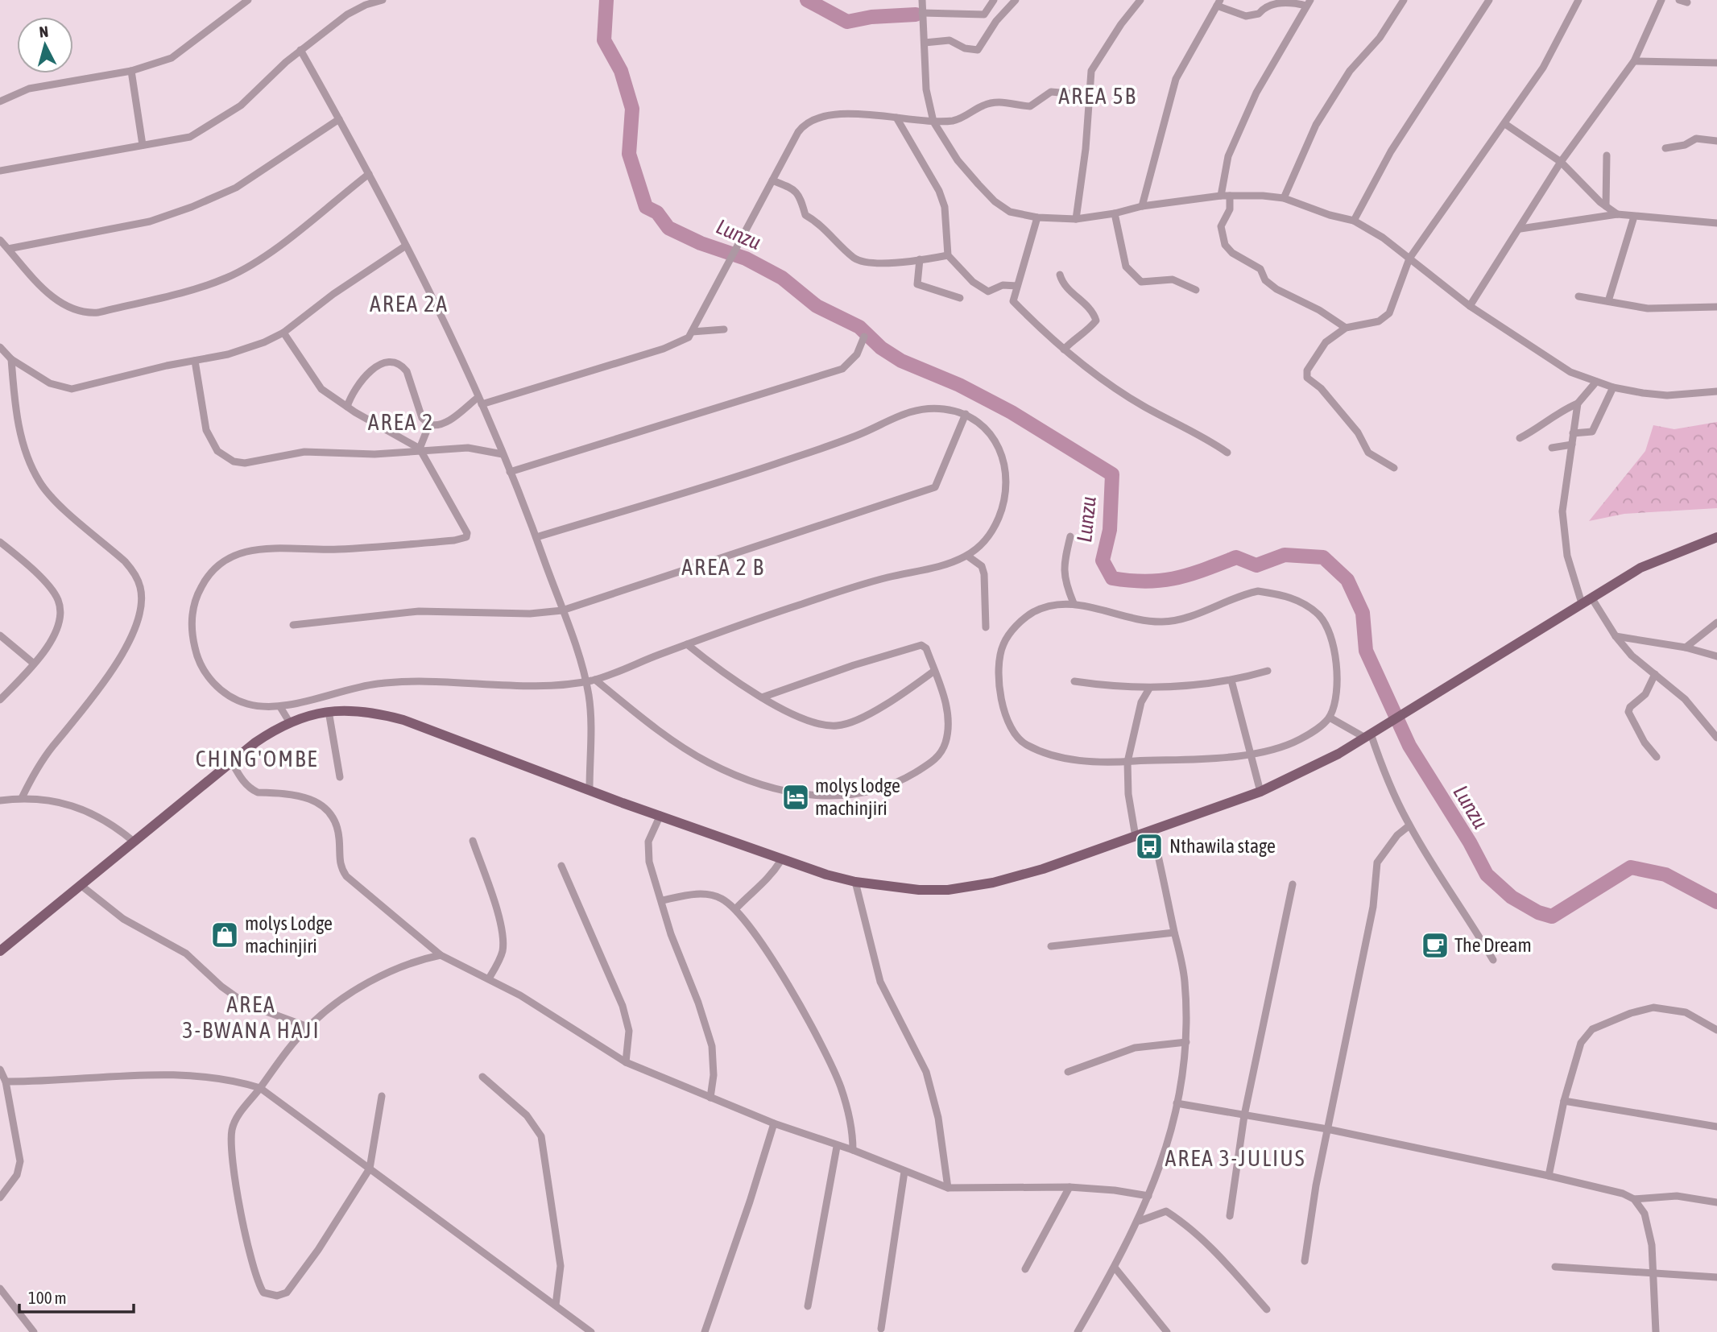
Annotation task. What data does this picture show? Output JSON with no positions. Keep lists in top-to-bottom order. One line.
{"districts":["AREA 5B","AREA 2A","AREA 2","AREA 2 B","CHING'OMBE","AREA 3-BWANA HAJI","AREA 3-JULIUS"],"water":["Lunzu"],"places":{"hotel":["molys lodge machinjiri"],"bus stop":["Nthawila stage"],"shop":["molys Lodge machinjiri"],"cafe":["The Dream"]},"scale_bar":"100 m","north":"top"}
